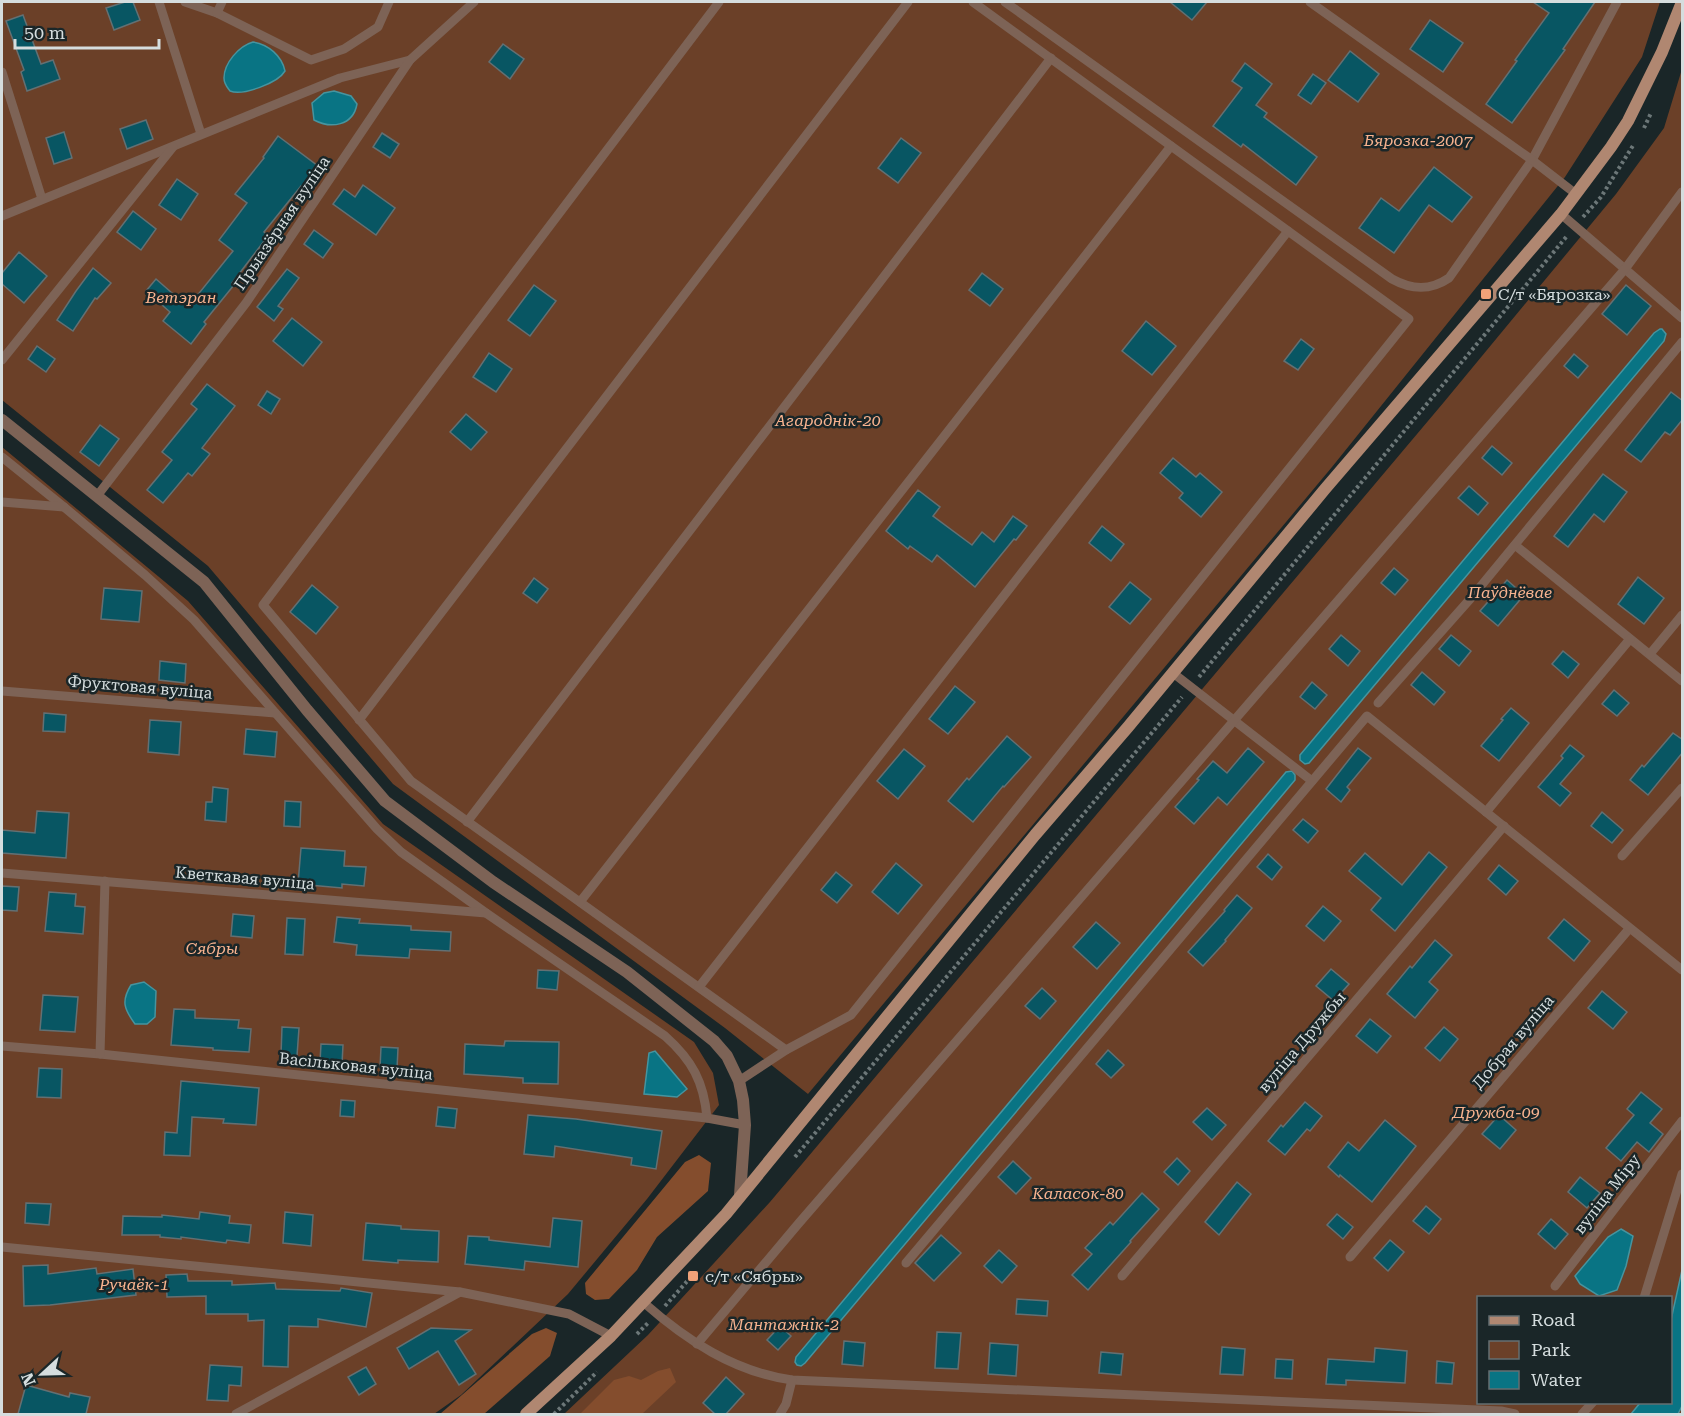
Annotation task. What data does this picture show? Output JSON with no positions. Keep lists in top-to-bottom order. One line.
{"streets":{"lane":["Прыазёрная вуліца","Фруктовая вуліца","Кветкавая вуліца","вуліца Дружбы","Добрая вуліца","Васільковая вуліца","вуліца Міру"]},"parks":["Бярозка-2007","Ветэран","Агароднік-20","Паўднёвае","Сябры","Дружба-09","Каласок-80","Ручаёк-1","Мантажнік-2"],"places":{"transit":["С/т «Бярозка»","с/т «Сябры»"]},"legend":["Road","Park","Water"],"scale_bar":"50 m","north":"left"}
